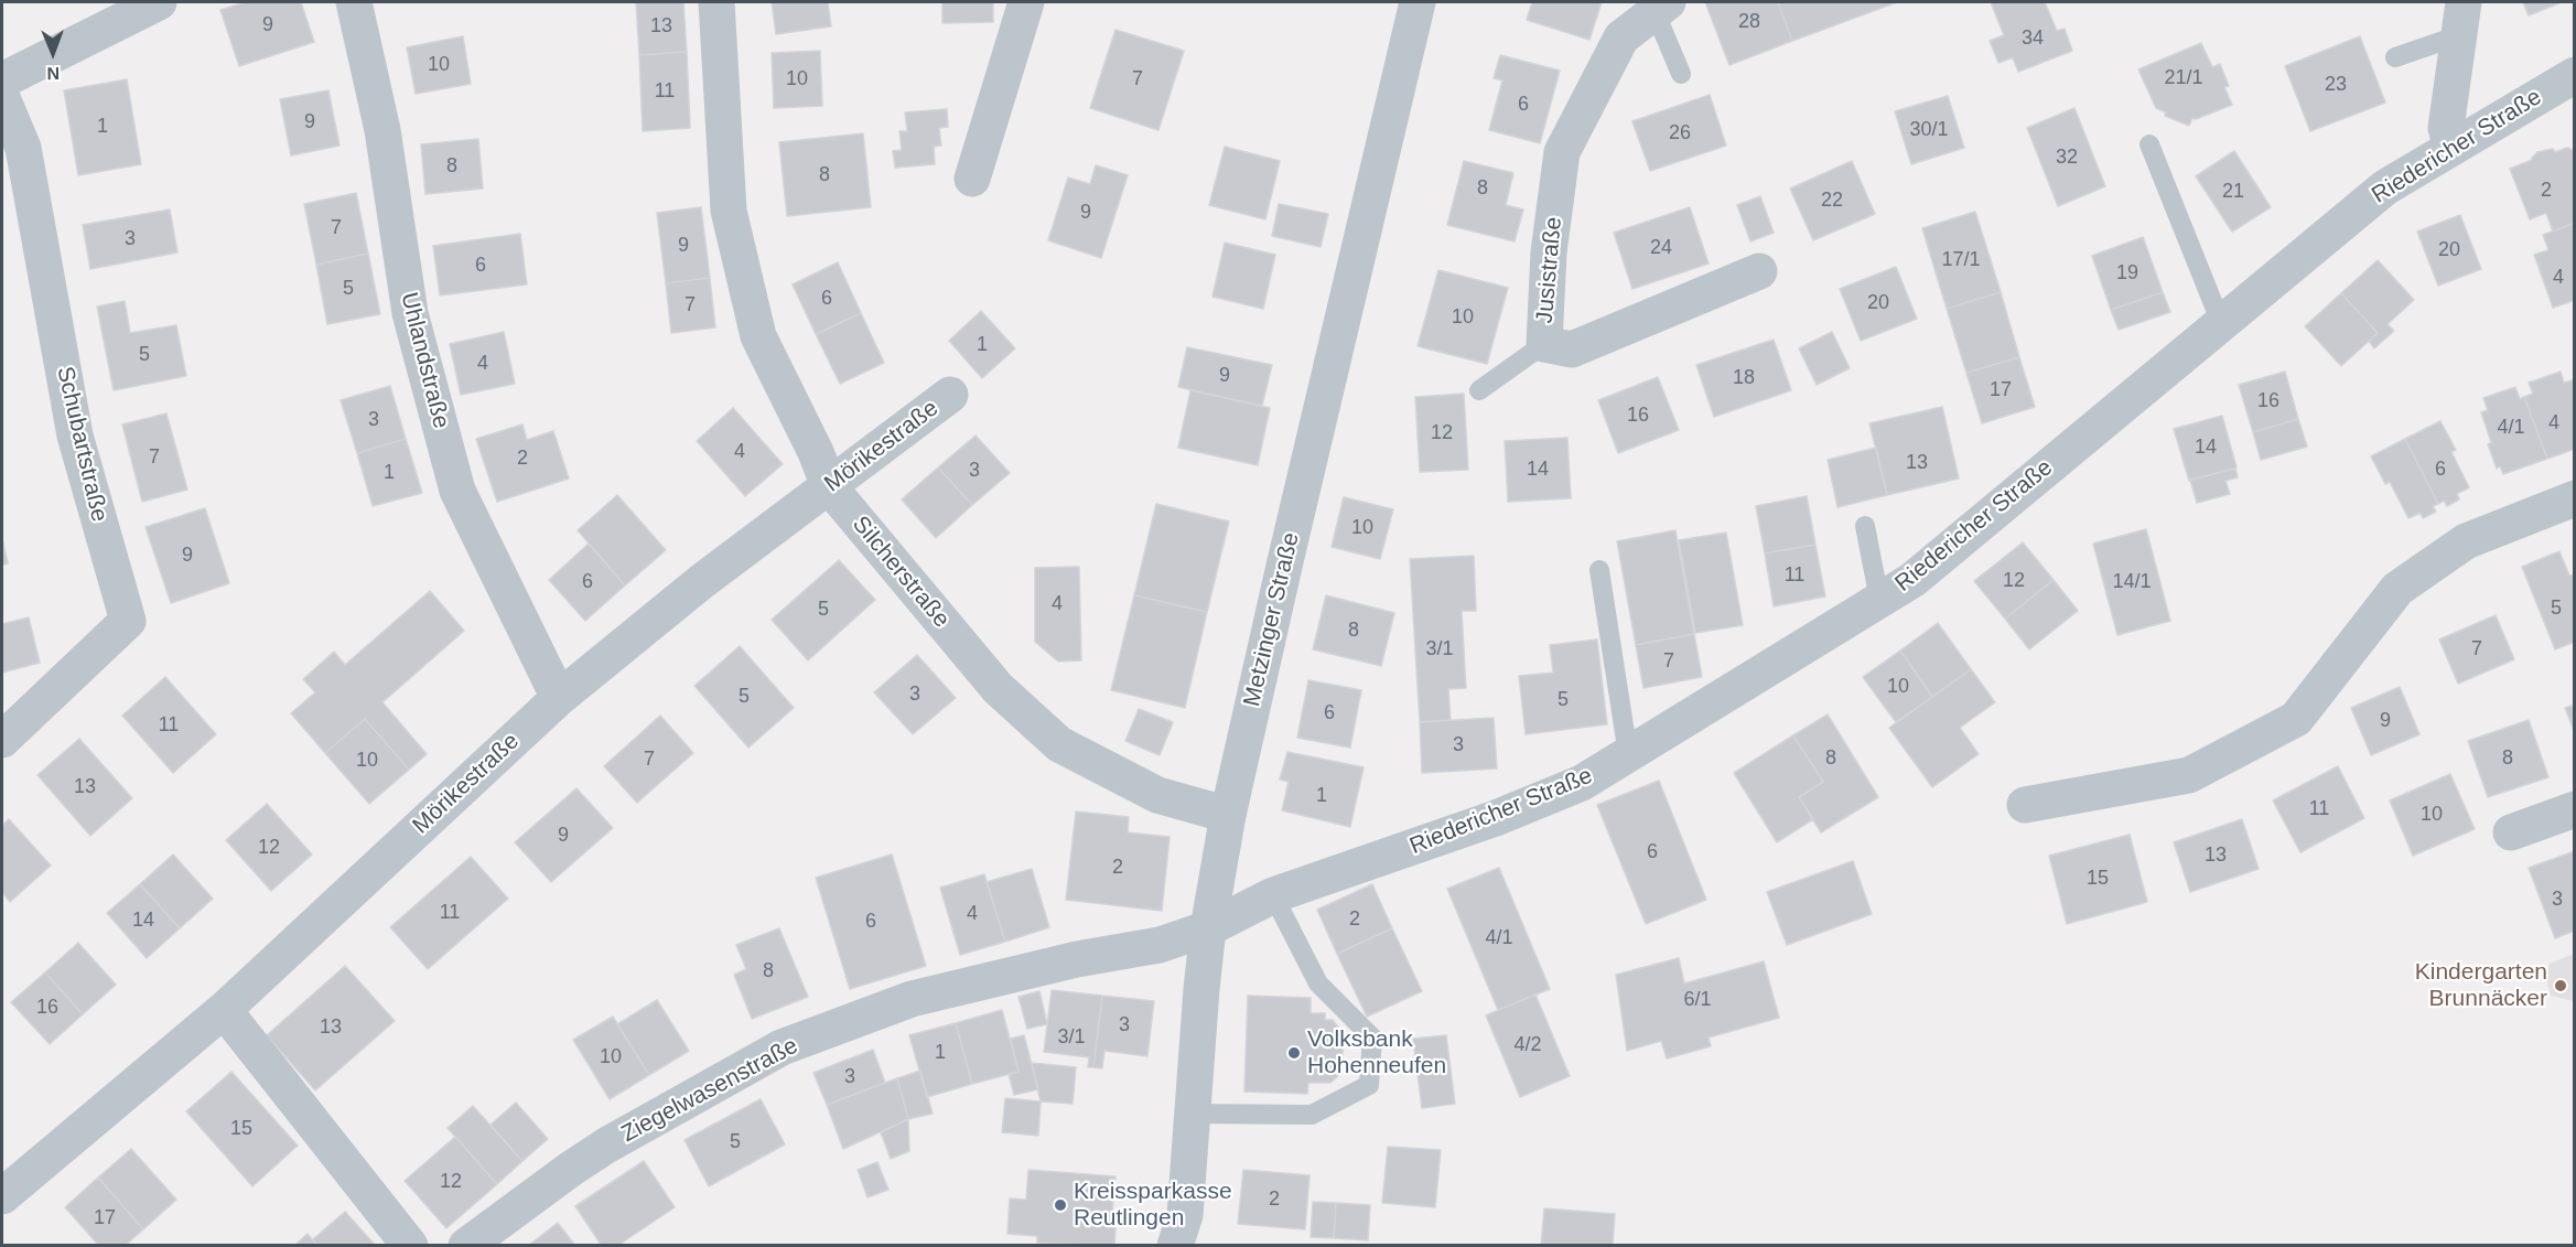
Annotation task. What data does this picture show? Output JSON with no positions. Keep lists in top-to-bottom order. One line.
{"streets":{"street":["Riedericher Straße","Jusistraße","Uhlandstraße","Schubartstraße","Mörikestraße","Silcherstraße","Metzinger Straße","Ziegelwasenstraße"]},"crossings":[["Riedericher Straße","Metzinger Straße"],["Riedericher Straße","Ziegelwasenstraße"],["Uhlandstraße","Mörikestraße"],["Mörikestraße","Silcherstraße"],["Silcherstraße","Metzinger Straße"],["Metzinger Straße","Ziegelwasenstraße"]],"places":["Kindergarten Brunnäcker","Volksbank Hohenneufen","Kreissparkasse Reutlingen"],"house_numbers":["28","9","13","34","10","21/1","10","7","23","11","6","9","1","30/1","26","32","8","8","8","2","21","22","9","7","3","9","24","20","17/1","6","19","4","5","6","20","7","10","1","5","4","9","18","17","16","16","3","4","4/1","12","14","4","7","2","13","14","6","3","1","10","9","11","12","6","14/1","4","5","5","8","3/1","7","7","10","3","5","5","6","9","11","3","8","8","7","10","13","1","11","10","9","12","6","13","2","15","3","11","4","2","14","6","4/1","8","6/1","16","3","13","3/1","4/2","1","10","3","15","5","12","2","17"],"north":"bottom"}
